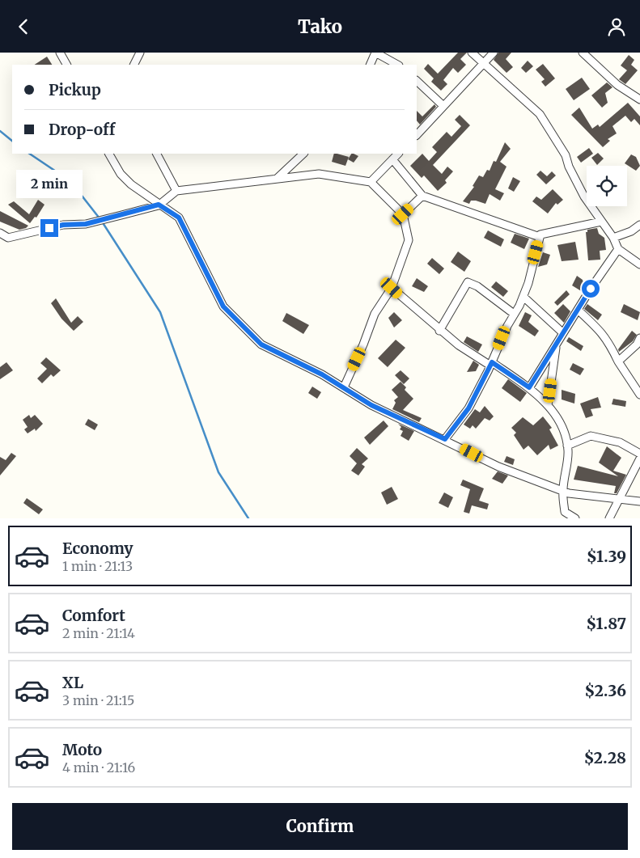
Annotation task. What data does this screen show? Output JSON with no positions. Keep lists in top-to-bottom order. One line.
{"page":{"header":"Tako","banner":["Pickup","Drop-off"],"bubble":"2 min","list":[{"name":"Economy","note":"1 min · 21:13","value":"$1.39"},{"name":"Comfort","note":"2 min · 21:14","value":"$1.87"},{"name":"XL","note":"3 min · 21:15","value":"$2.36"},{"name":"Moto","note":"4 min · 21:16","value":"$2.28"}],"buttons":"Confirm"}}
